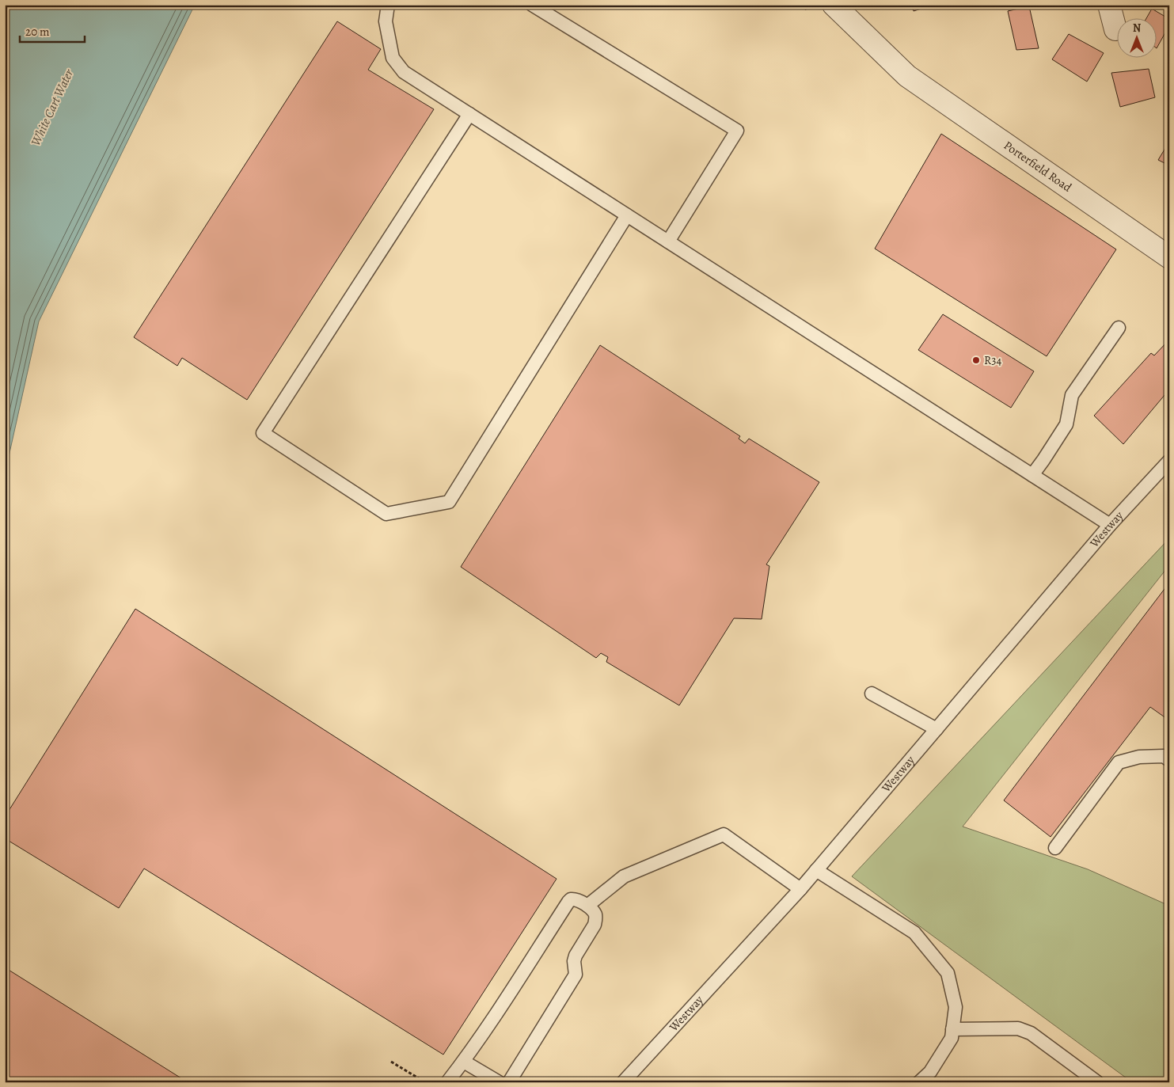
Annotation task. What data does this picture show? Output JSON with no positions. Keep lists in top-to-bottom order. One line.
{"streets":{"street":["Porterfield Road"],"lane":["Westway"]},"water":["White Cart Water"],"places":["R34"],"scale_bar":"20 m","north":"top"}
